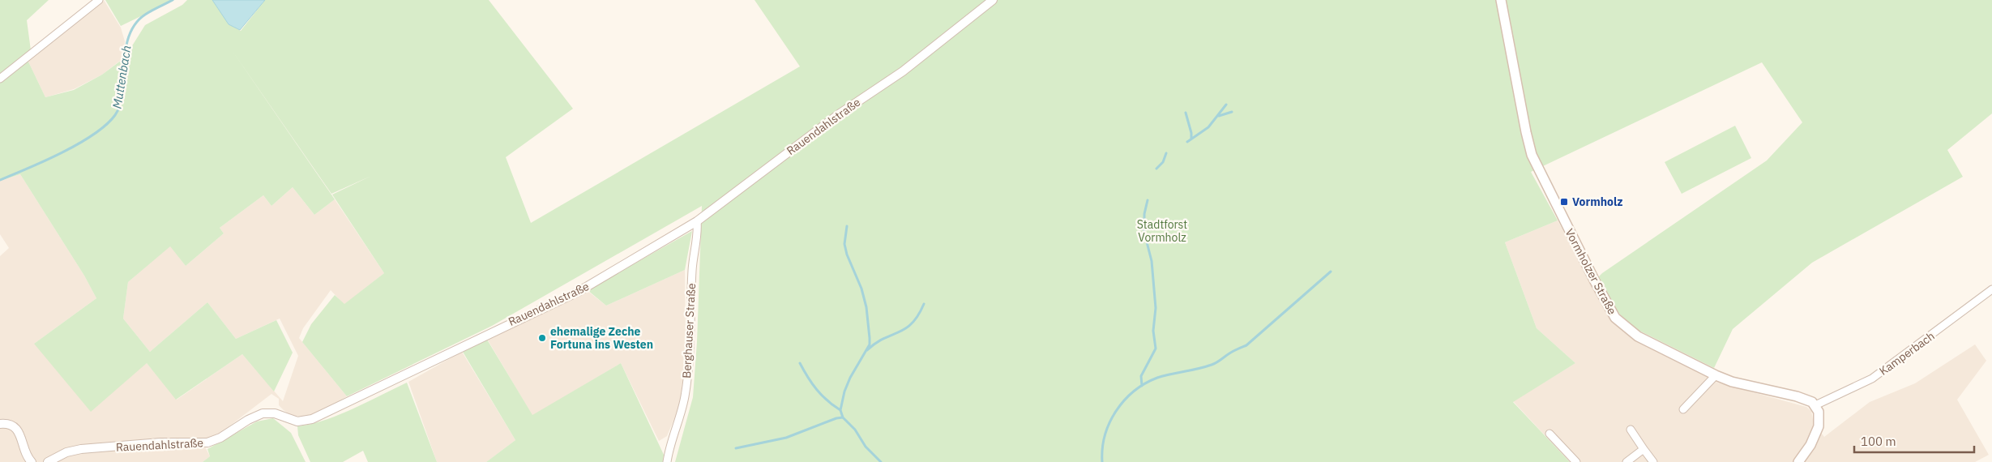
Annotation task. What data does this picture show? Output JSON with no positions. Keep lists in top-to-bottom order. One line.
{"streets":{"main road":["Vormholzer Straße"],"street":["Rauendahlstraße","Berghauser Straße","Kamperbach"]},"crossings":[["Rauendahlstraße","Berghauser Straße"],["Vormholzer Straße","Kamperbach"]],"water":["Muttenbach"],"parks":["Stadtforst Vormholz"],"places":{"transit":["Vormholz"],"other":["ehemalige Zeche Fortuna ins Westen"]},"scale_bar":"100 m"}
